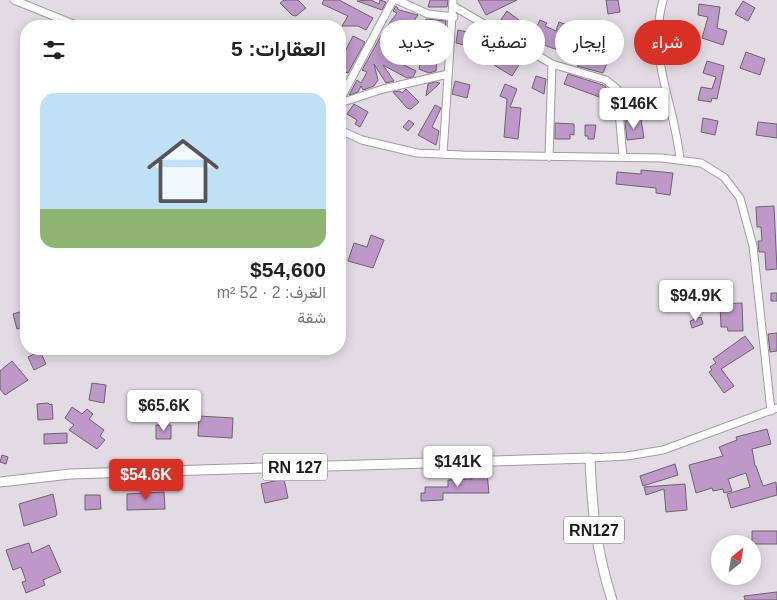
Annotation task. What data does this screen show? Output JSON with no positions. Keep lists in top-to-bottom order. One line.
{"streets":{"main road":["RN 127","RN127"]},"crossings":[["RN 127","RN127"]],"north":"top right","page":{"chip":["شراء","إيجار","تصفية","جديد"],"heading":"العقارات: 5","list":[{"name":"$54,600","note":"الغرف: 2 · 52 m² · شقة"}],"price":["$146K","$94.9K","$65.6K","$141K","$54.6K"]}}
